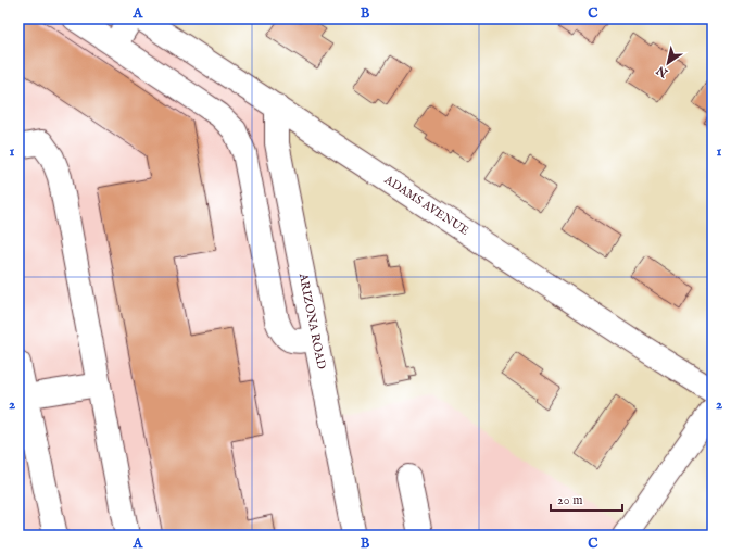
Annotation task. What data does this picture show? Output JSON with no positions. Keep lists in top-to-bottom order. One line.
{"streets":{"street":["ADAMS AVENUE","ARIZONA ROAD"]},"crossings":[["ADAMS AVENUE","ARIZONA ROAD"]],"scale_bar":"20 m","north":"bottom left","grid":{"columns":["A","B","C"],"rows":["1","2"]}}
